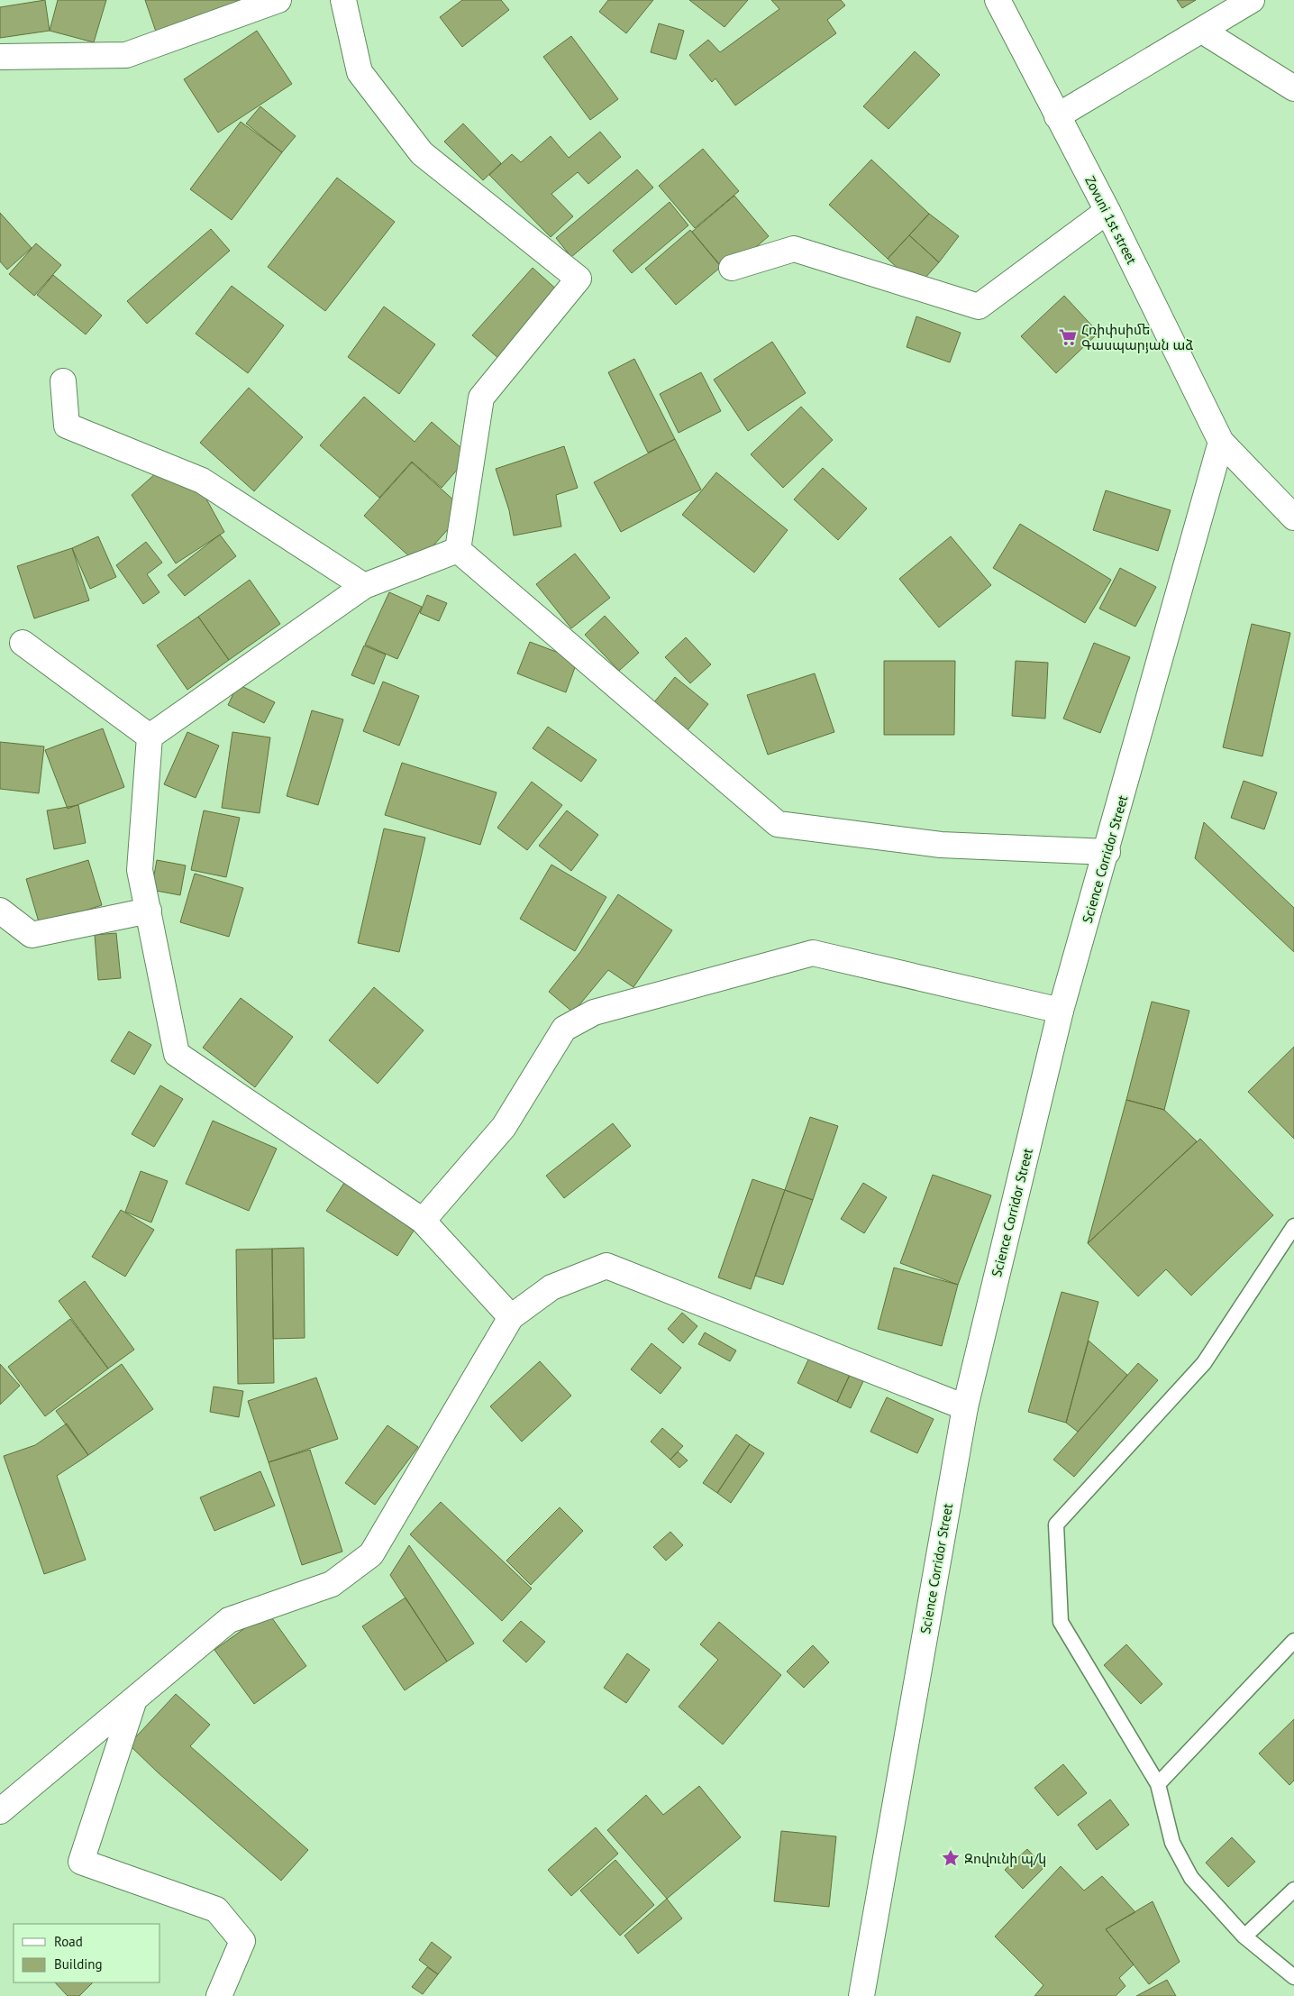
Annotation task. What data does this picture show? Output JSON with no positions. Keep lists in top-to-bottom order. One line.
{"streets":{"street":["Zovuni 1st street","Science Corridor Street"]},"crossings":[["Zovuni 1st street","Science Corridor Street"]],"places":{"supermarket":["Հռիփսիմե Գասպարյան աձ"],"place":["Զովունի պ/կ"]},"legend":["Road","Building"]}
